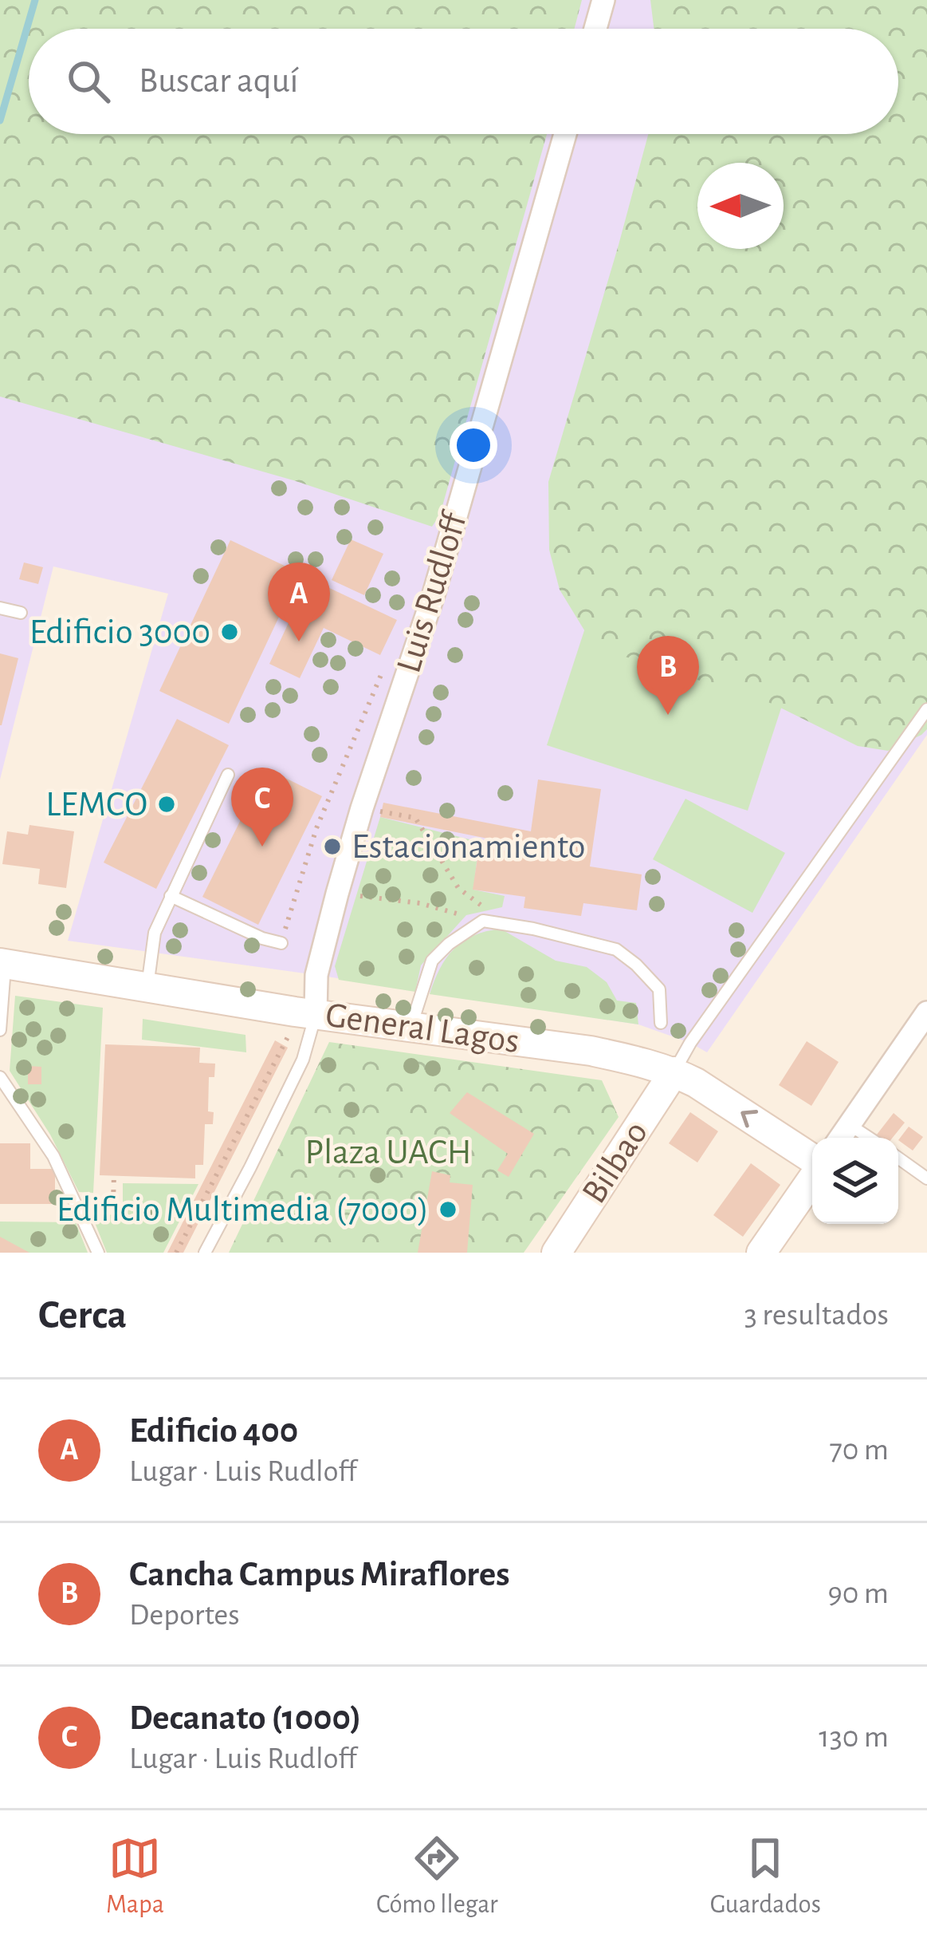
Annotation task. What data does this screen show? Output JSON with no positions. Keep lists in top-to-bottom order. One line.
{"streets":{"main road":["General Lagos","Bilbao"],"street":["Luis Rudloff"]},"crossings":[["Luis Rudloff","General Lagos"],["General Lagos","Bilbao"]],"parks":["Plaza UACH"],"places":["Edificio 3000","LEMCO","Estacionamiento","Edificio Multimedia (7000)"],"north":"left","page":{"search":"Buscar aquí","pins":["A","B","C"],"heading":["Cerca","3 resultados"],"list":[{"mark":"A","name":"Edificio 400","note":"Lugar · Luis Rudloff","value":"70 m"},{"mark":"B","name":"Cancha Campus Miraflores","note":"Deportes","value":"90 m"},{"mark":"C","name":"Decanato (1000)","note":"Lugar · Luis Rudloff","value":"130 m"}],"nav":["Mapa","Cómo llegar","Guardados"]}}
